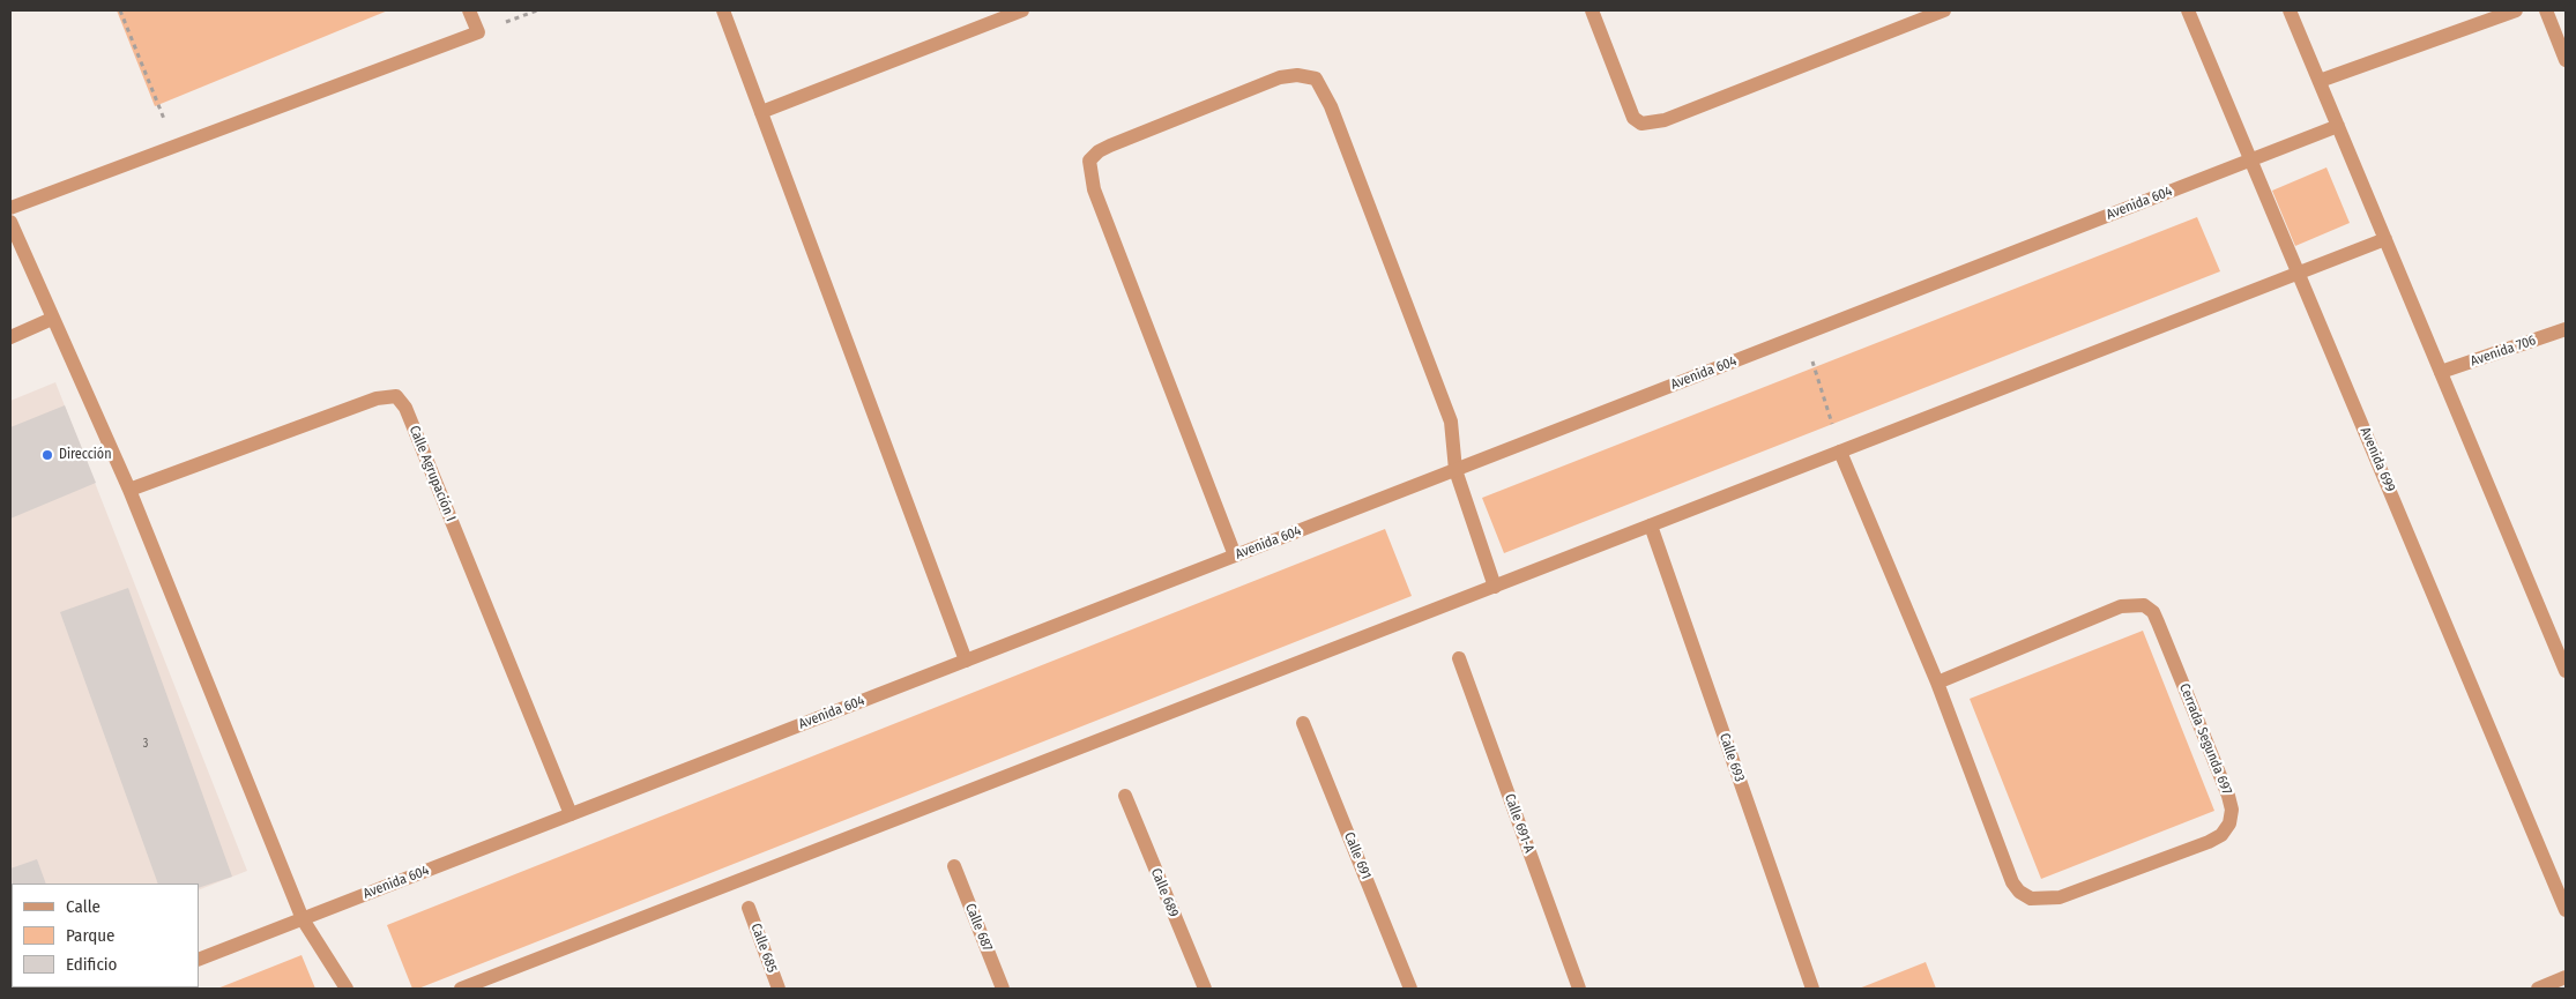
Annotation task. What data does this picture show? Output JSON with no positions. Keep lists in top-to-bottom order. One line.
{"streets":{"street":["Avenida 604","Avenida 706","Avenida 699","Calle Agrupación I","Cerrada Segunda 697","Calle 693","Calle 691-A","Calle 691","Calle 689","Calle 687","Calle 685"]},"crossings":[["Avenida 604","Avenida 699"],["Avenida 604","Calle Agrupación I"]],"places":["Dirección"],"house_numbers":["3"],"legend":["Calle","Parque","Edificio"]}
